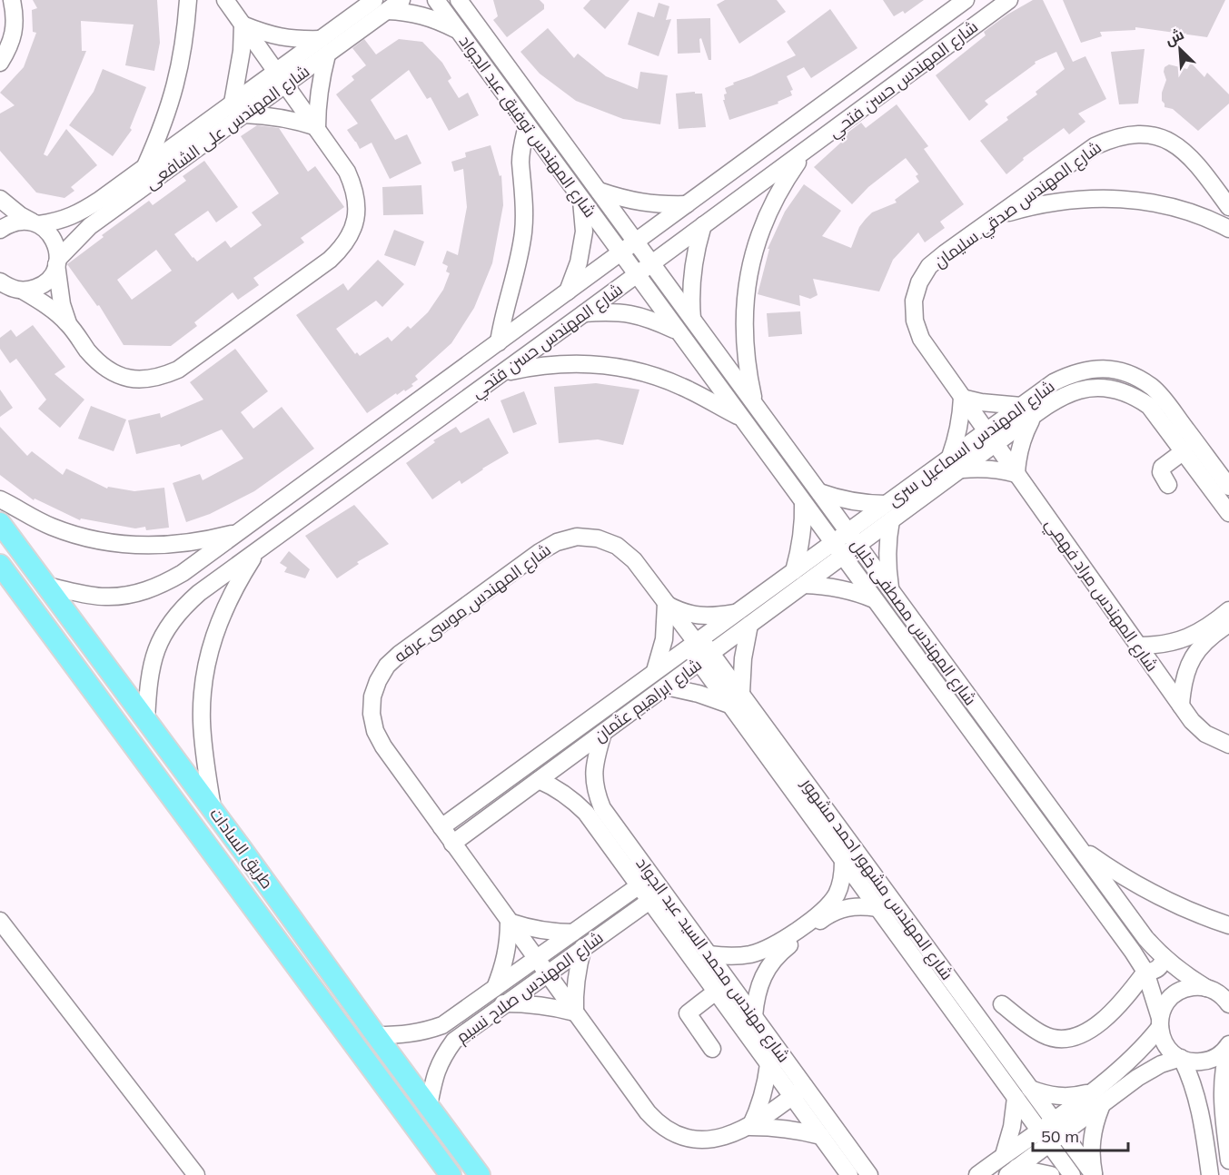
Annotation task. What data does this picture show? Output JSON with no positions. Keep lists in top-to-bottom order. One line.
{"streets":{"main road":["طريق السادات"],"street":["شارع المهندس حسن فتحي","شارع المهندس توفيق عبد الجواد","شارع المهندس على الشافعى","شارع المهندس صدقي سليمان","شارع المهندس اسماعيل سرى","شارع المهندس مراد فهمي","شارع المهندس موسى عرفه","شارع المهندس مصطفى خليل","شارع ابراهيم عثمان","شارع المهندس مشهور احمد مشهور","شارع مهندس محمد السيد عبد الجواد","شارع المهندس صلاح نسيم"]},"crossings":[["شارع المهندس حسن فتحي","شارع المهندس توفيق عبد الجواد"],["شارع المهندس حسن فتحي","شارع المهندس مصطفى خليل"],["شارع المهندس حسن فتحي","طريق السادات"],["شارع المهندس توفيق عبد الجواد","شارع المهندس مصطفى خليل"],["شارع المهندس صدقي سليمان","شارع المهندس اسماعيل سرى"],["شارع المهندس صدقي سليمان","شارع المهندس مراد فهمي"],["شارع المهندس اسماعيل سرى","شارع المهندس مراد فهمي"],["شارع المهندس اسماعيل سرى","شارع المهندس مصطفى خليل"],["شارع المهندس اسماعيل سرى","شارع ابراهيم عثمان"],["شارع المهندس موسى عرفه","شارع ابراهيم عثمان"],["شارع المهندس موسى عرفه","شارع المهندس مشهور احمد مشهور"],["شارع المهندس موسى عرفه","شارع المهندس صلاح نسيم"],["شارع المهندس مصطفى خليل","شارع ابراهيم عثمان"],["شارع ابراهيم عثمان","شارع المهندس مشهور احمد مشهور"],["شارع ابراهيم عثمان","شارع مهندس محمد السيد عبد الجواد"],["طريق السادات","شارع المهندس صلاح نسيم"],["شارع مهندس محمد السيد عبد الجواد","شارع المهندس صلاح نسيم"]],"scale_bar":"50 m","north":"top left"}
